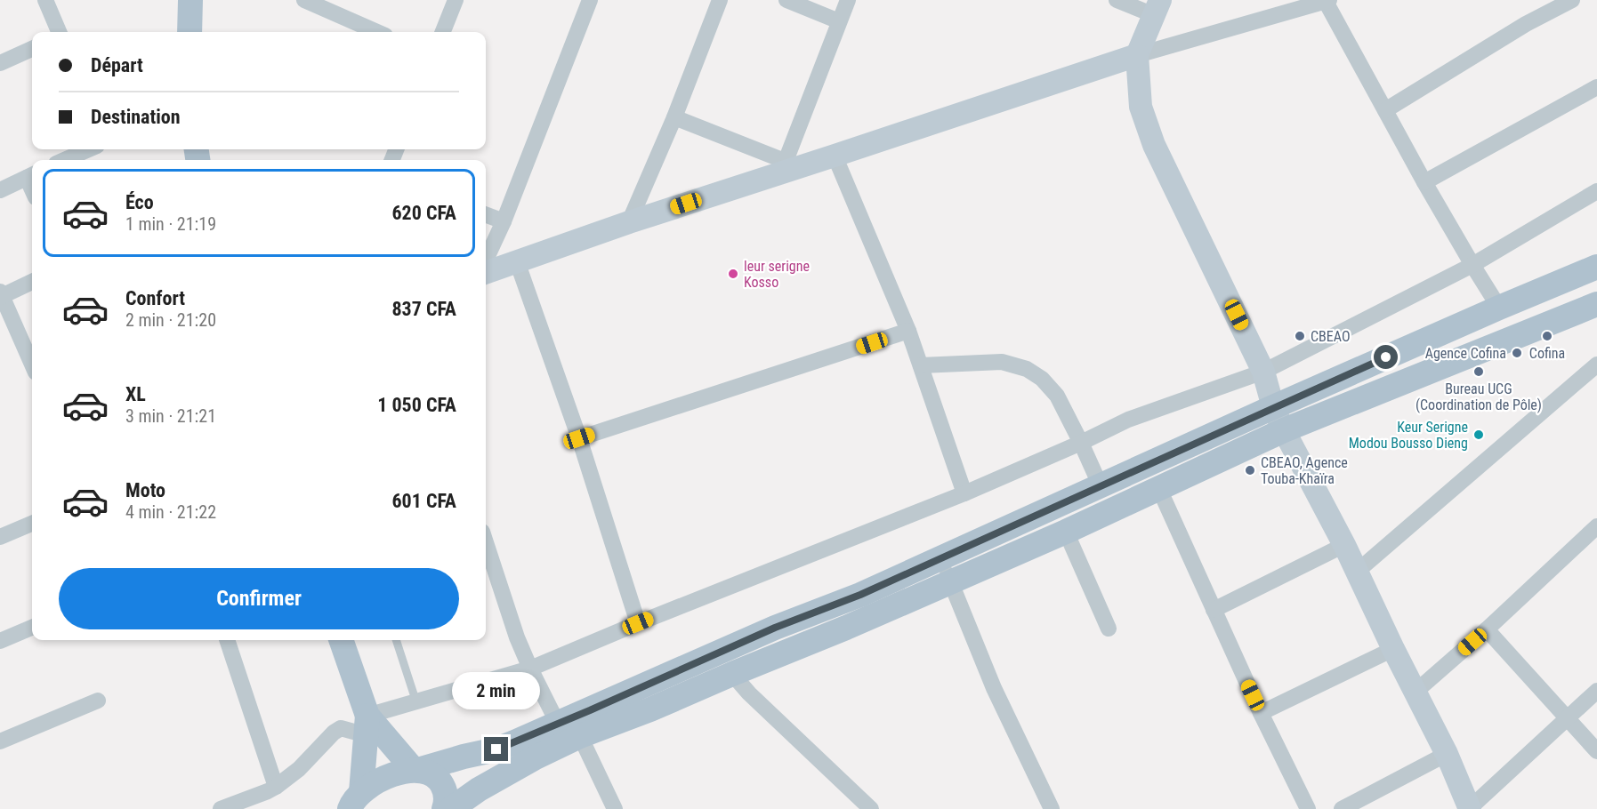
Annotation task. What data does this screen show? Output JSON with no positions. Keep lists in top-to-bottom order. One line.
{"places":["leur serigne Kosso","CBEAO","Cofina","Agence Cofina","Bureau UCG (Coordination de Pôle)","Keur Serigne Modou Bousso Dieng","CBEAO, Agence Touba-Khaïra"],"page":{"banner":["Départ","Destination"],"list":[{"name":"Éco","note":"1 min · 21:19","value":"620 CFA"},{"name":"Confort","note":"2 min · 21:20","value":"837 CFA"},{"name":"XL","note":"3 min · 21:21","value":"1 050 CFA"},{"name":"Moto","note":"4 min · 21:22","value":"601 CFA"}],"buttons":"Confirmer","bubble":"2 min"}}
